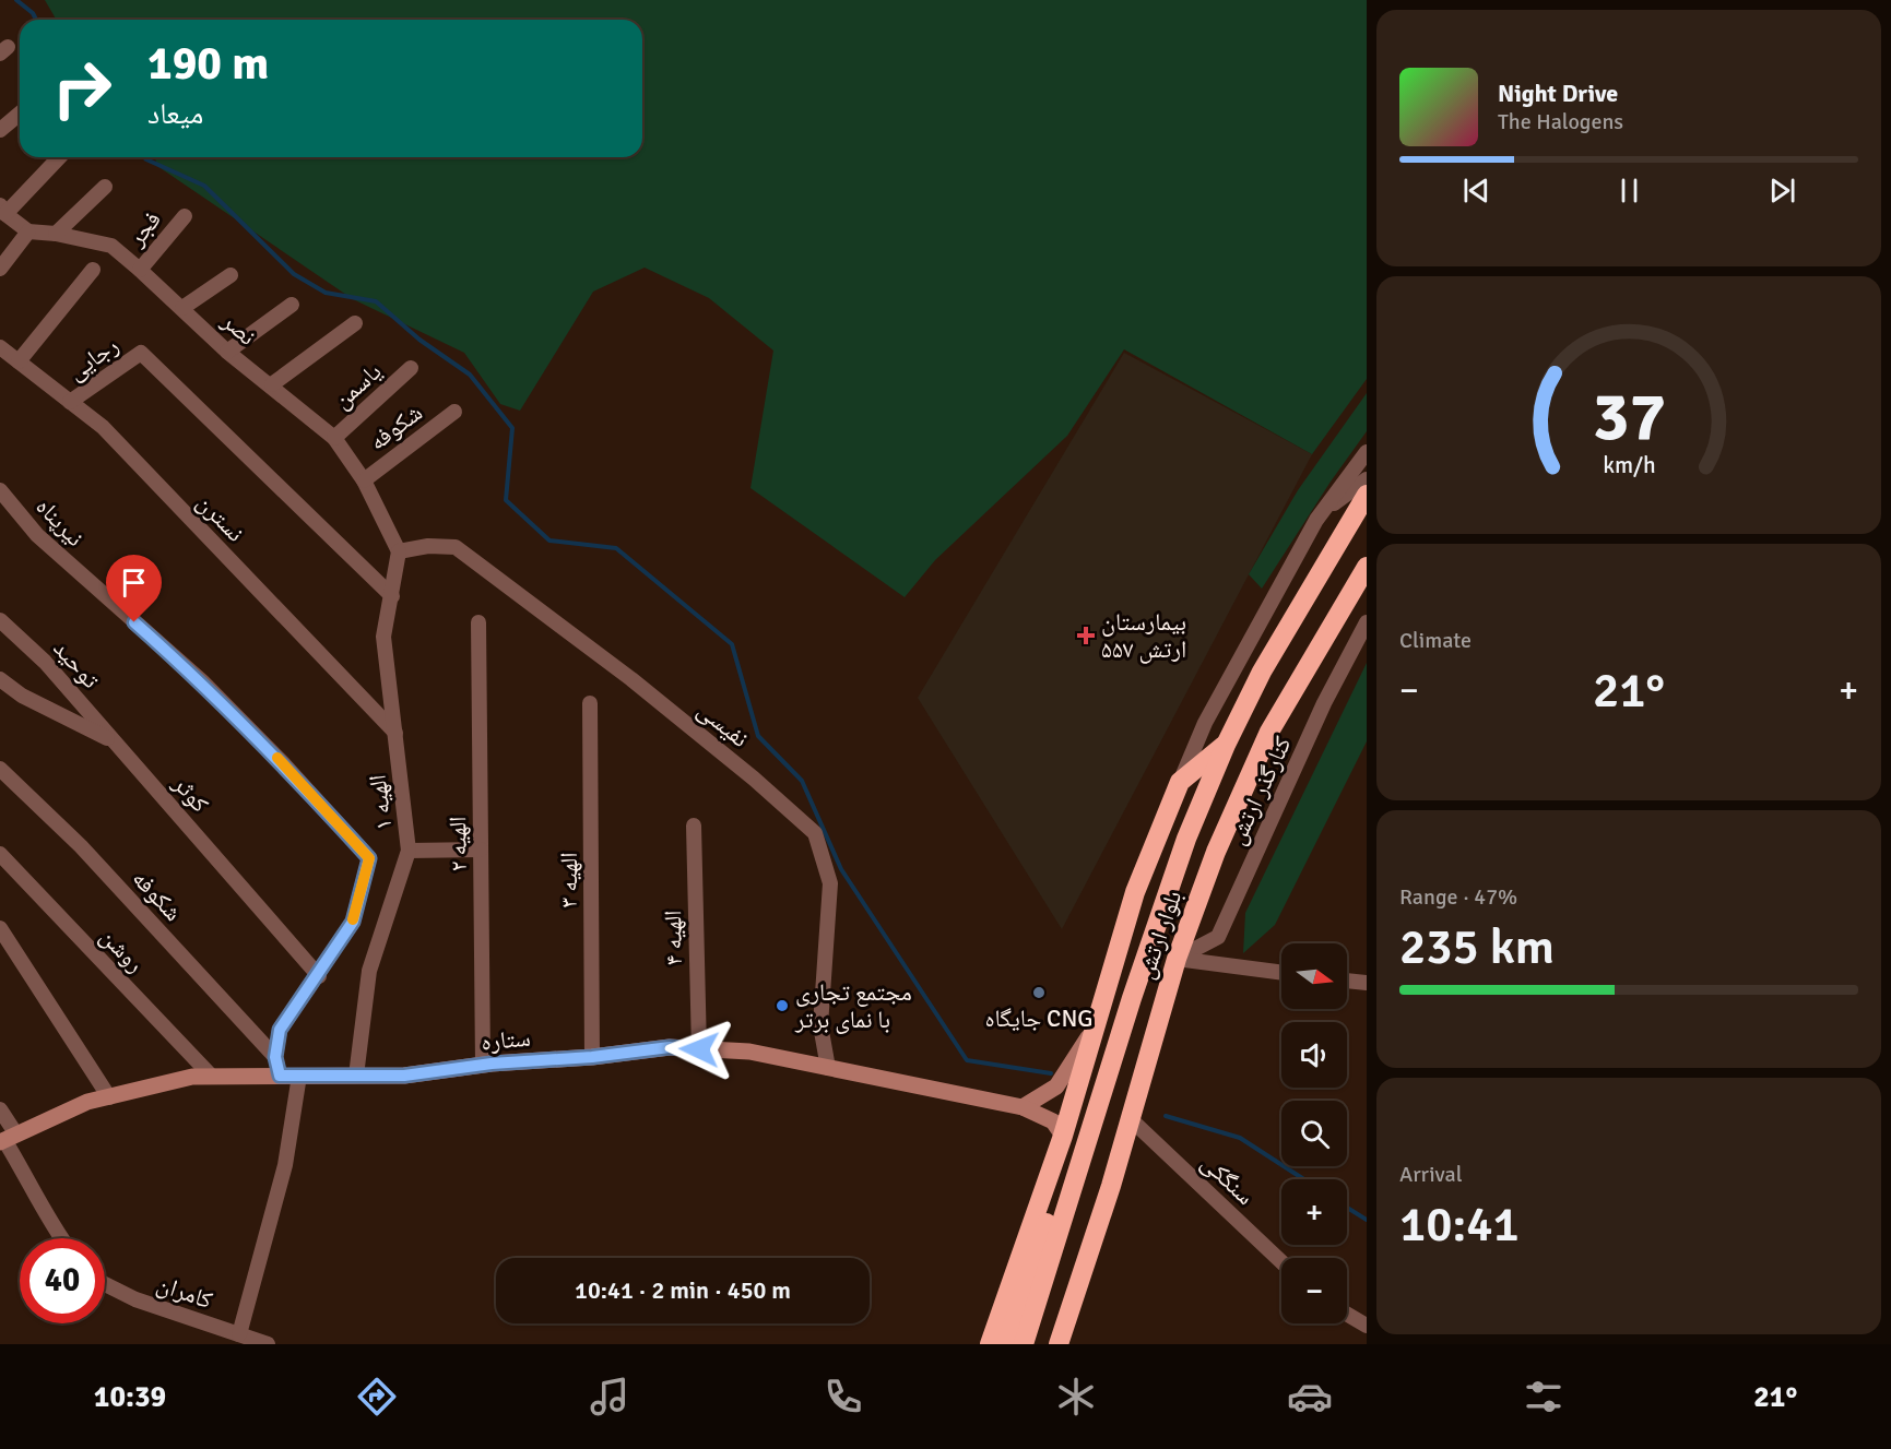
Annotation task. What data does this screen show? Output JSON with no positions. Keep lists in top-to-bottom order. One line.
{"streets":{"highway":["بلوار ارتش"],"street":["فجر","نصر","رجایی","یاسمن","شکوفه","نسترن","نیرپناه","توحید","نفیسی","کنارگذر ارتش","کوثر","الهیه ۱","الهیه ۲","الهیه ۳","الهیه ۴","روشن","ستاره","سنگکی","کامران"]},"crossings":[["فجر","نصر"],["نصر","یاسمن"],["نصر","شکوفه"],["نصر","نفیسی"],["نصر","الهیه ۱"],["رجایی","نسترن"],["رجایی","الهیه ۱"],["نسترن","الهیه ۱"],["نیرپناه","کوثر"],["توحید","کوثر"],["نفیسی","الهیه ۱"],["نفیسی","ستاره"],["کنارگذر ارتش","بلوار ارتش"],["الهیه ۱","ستاره"],["الهیه ۲","ستاره"],["الهیه ۳","ستاره"],["بلوار ارتش","سنگکی"],["الهیه ۴","ستاره"],["روشن","ستاره"]],"places":{"health":["بیمارستان ۵۵۷ ارتش"],"other":["جایگاه CNG","مجتمع تجاری با نمای برتر"]},"north":"right","page":{"turn":["190 m","میعاد"],"song":["Night Drive","The Halogens"],"tile":["Climate",["Range · 47%","235 km"],["Arrival","10:41"]],"heat":["−","21°","+"],"map_buttons":["+","−"],"limit":"40","trip":"10:41 · 2 min · 450 m","tabs":["10:39","21°"],"gauge":["37","km/h"]}}
